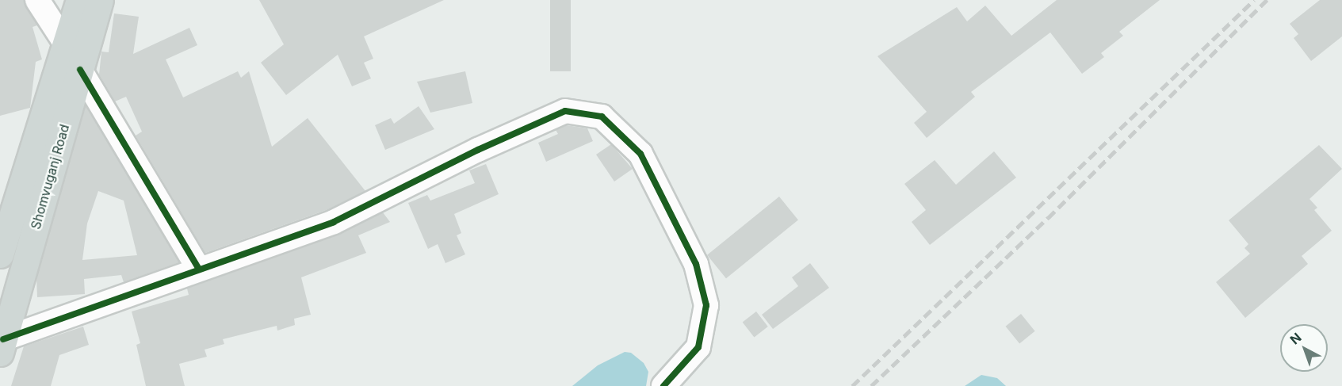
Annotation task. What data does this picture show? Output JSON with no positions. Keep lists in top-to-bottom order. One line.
{"streets":{"main road":["Shomvuganj Road"]},"north":"top left"}
